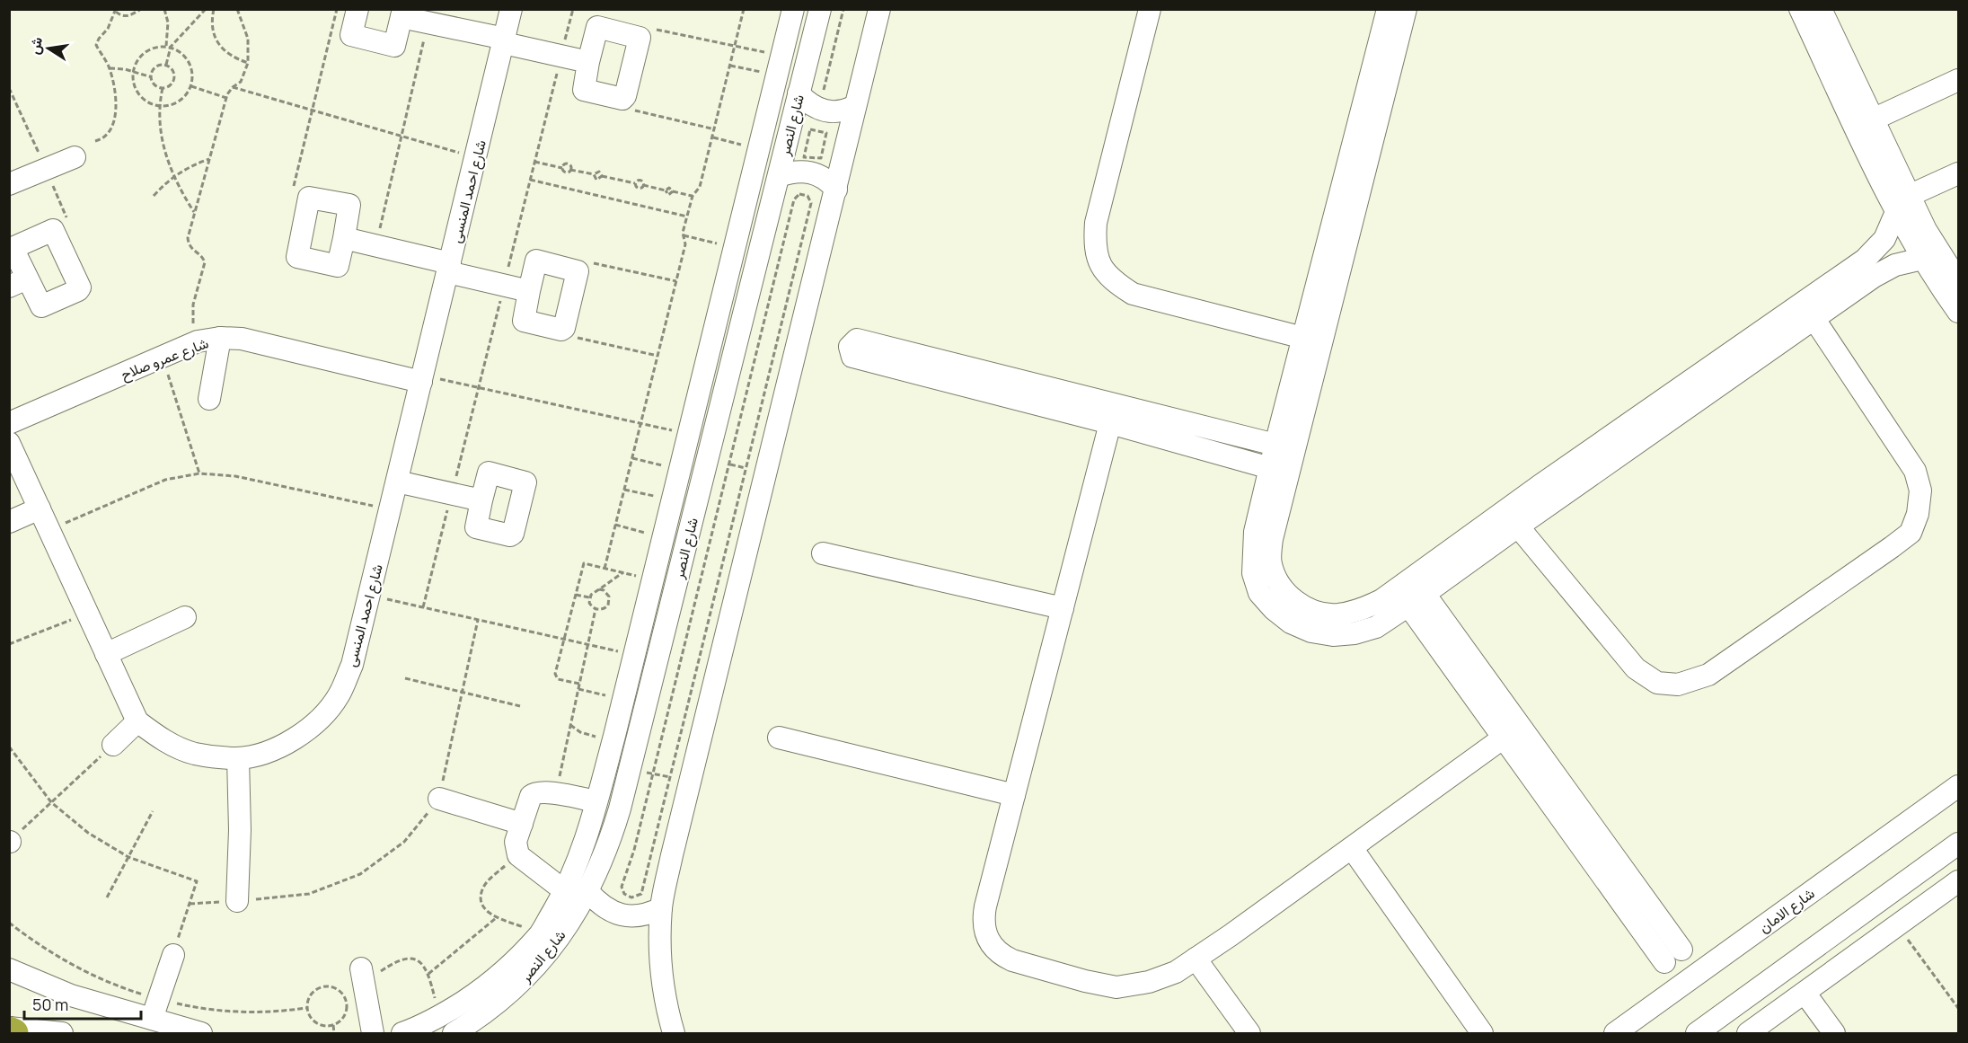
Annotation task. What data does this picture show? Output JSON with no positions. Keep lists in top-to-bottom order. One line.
{"streets":{"street":["شارع النصر","شارع احمد المنسى","شارع عمرو صلاح","شارع الامان"]},"crossings":[["شارع احمد المنسى","شارع عمرو صلاح"]],"scale_bar":"50 m","north":"left"}
